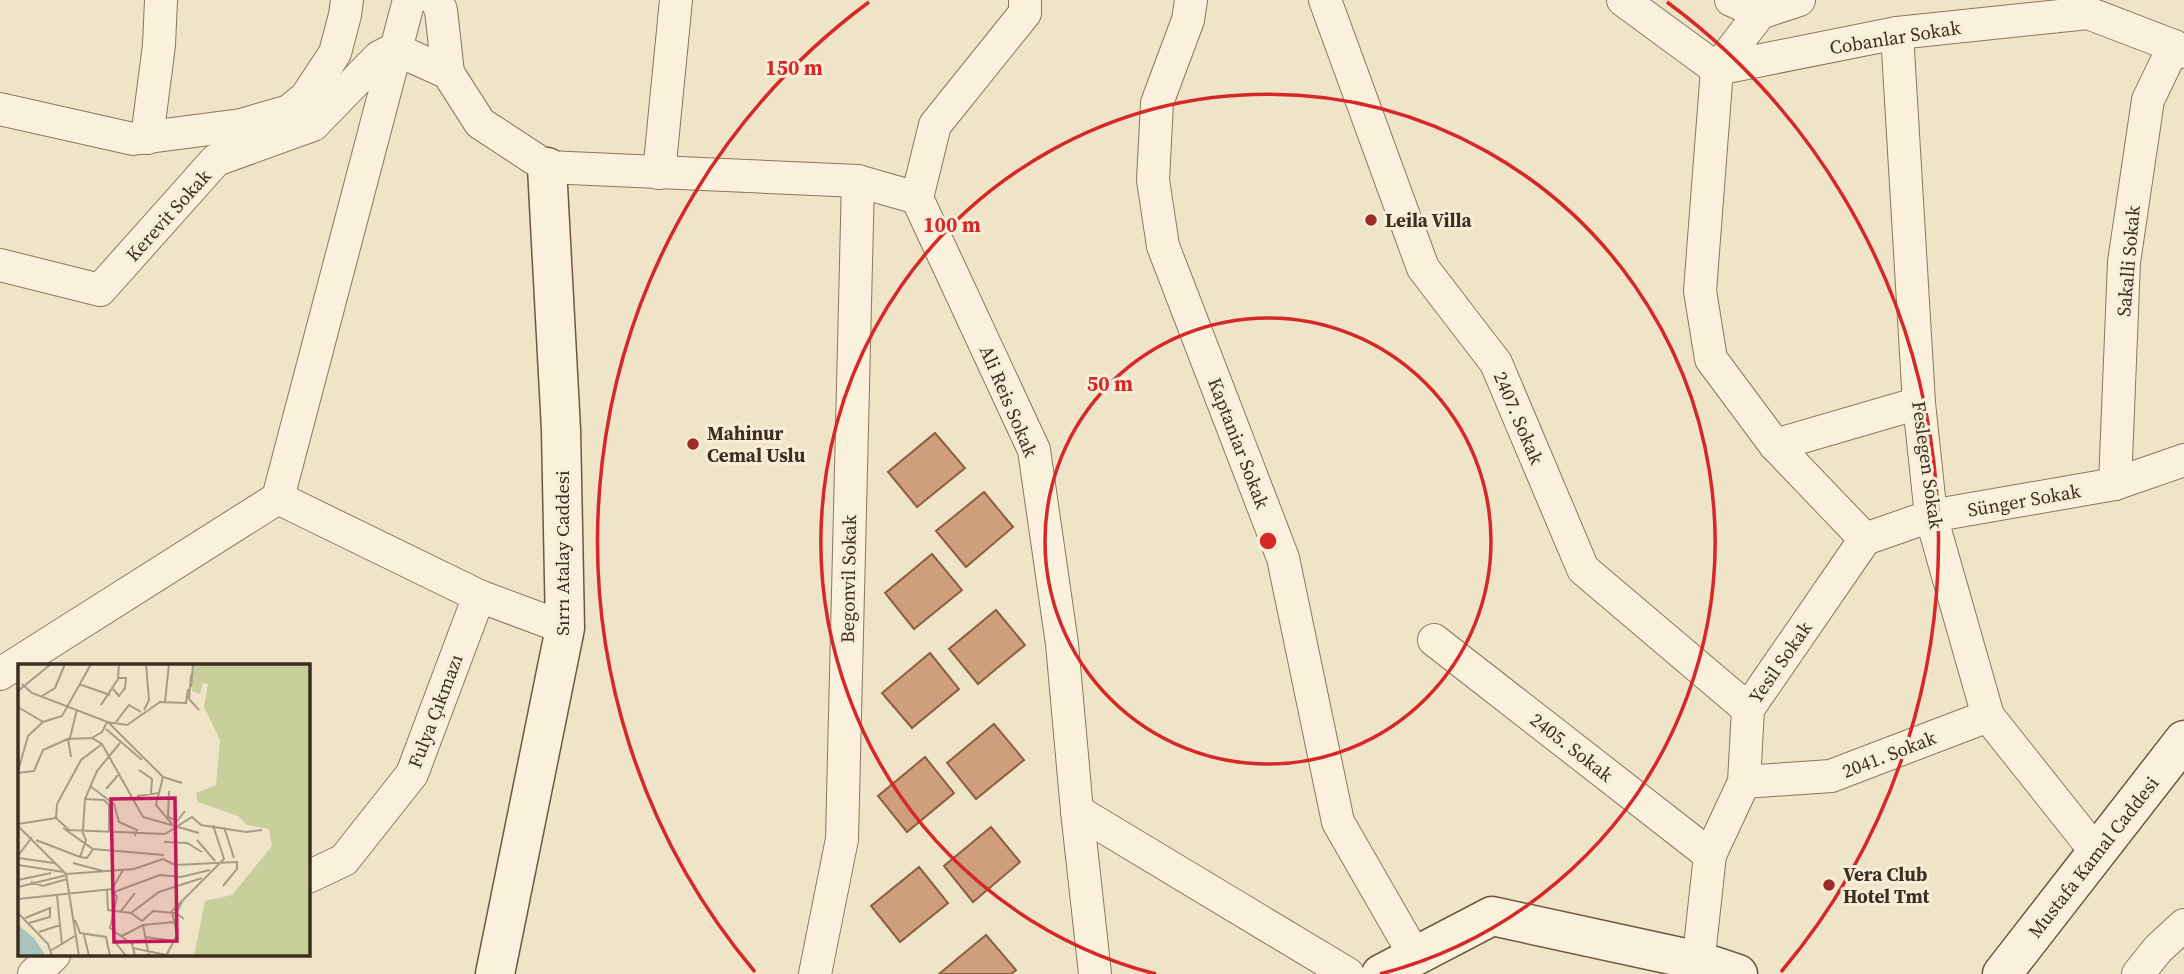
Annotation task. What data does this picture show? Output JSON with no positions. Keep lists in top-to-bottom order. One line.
{"streets":{"street":["Cobanlar Sokak","Kerevit Sokak","Sakalli Sokak","Ali Reis Sokak","2407. Sokak","Kaptaniar Sokak","Feslegen Sokak","Sünger Sokak","Sırrı Atalay Caddesi","Begonvil Sokak","Yesil Sokak","Fulya Çıkmazı","2405. Sokak","2041. Sokak","Mustafa Kamal Caddesi"]},"crossings":[["Cobanlar Sokak","Sakalli Sokak"],["Cobanlar Sokak","Feslegen Sokak"],["Sakalli Sokak","Sünger Sokak"],["2407. Sokak","Yesil Sokak"],["Feslegen Sokak","Sünger Sokak"],["Feslegen Sokak","2041. Sokak"],["Feslegen Sokak","Mustafa Kamal Caddesi"],["Sünger Sokak","Yesil Sokak"],["Yesil Sokak","2405. Sokak"],["Yesil Sokak","2041. Sokak"]],"places":["Leila Villa","Mahinur Cemal Uslu","Vera Club Hotel Tmt"],"rings":["150 m","100 m","50 m"]}
